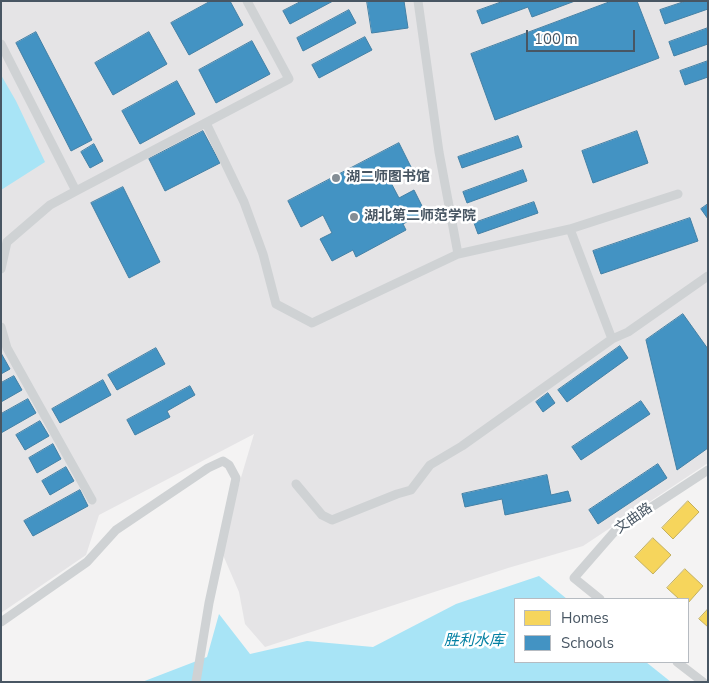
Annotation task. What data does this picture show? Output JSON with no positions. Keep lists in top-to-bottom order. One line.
{"streets":{"street":["文曲路"]},"water":["胜利水库"],"places":["湖二师图书馆","湖北第二师范学院"],"legend":["Homes","Schools"],"scale_bar":"100 m"}
